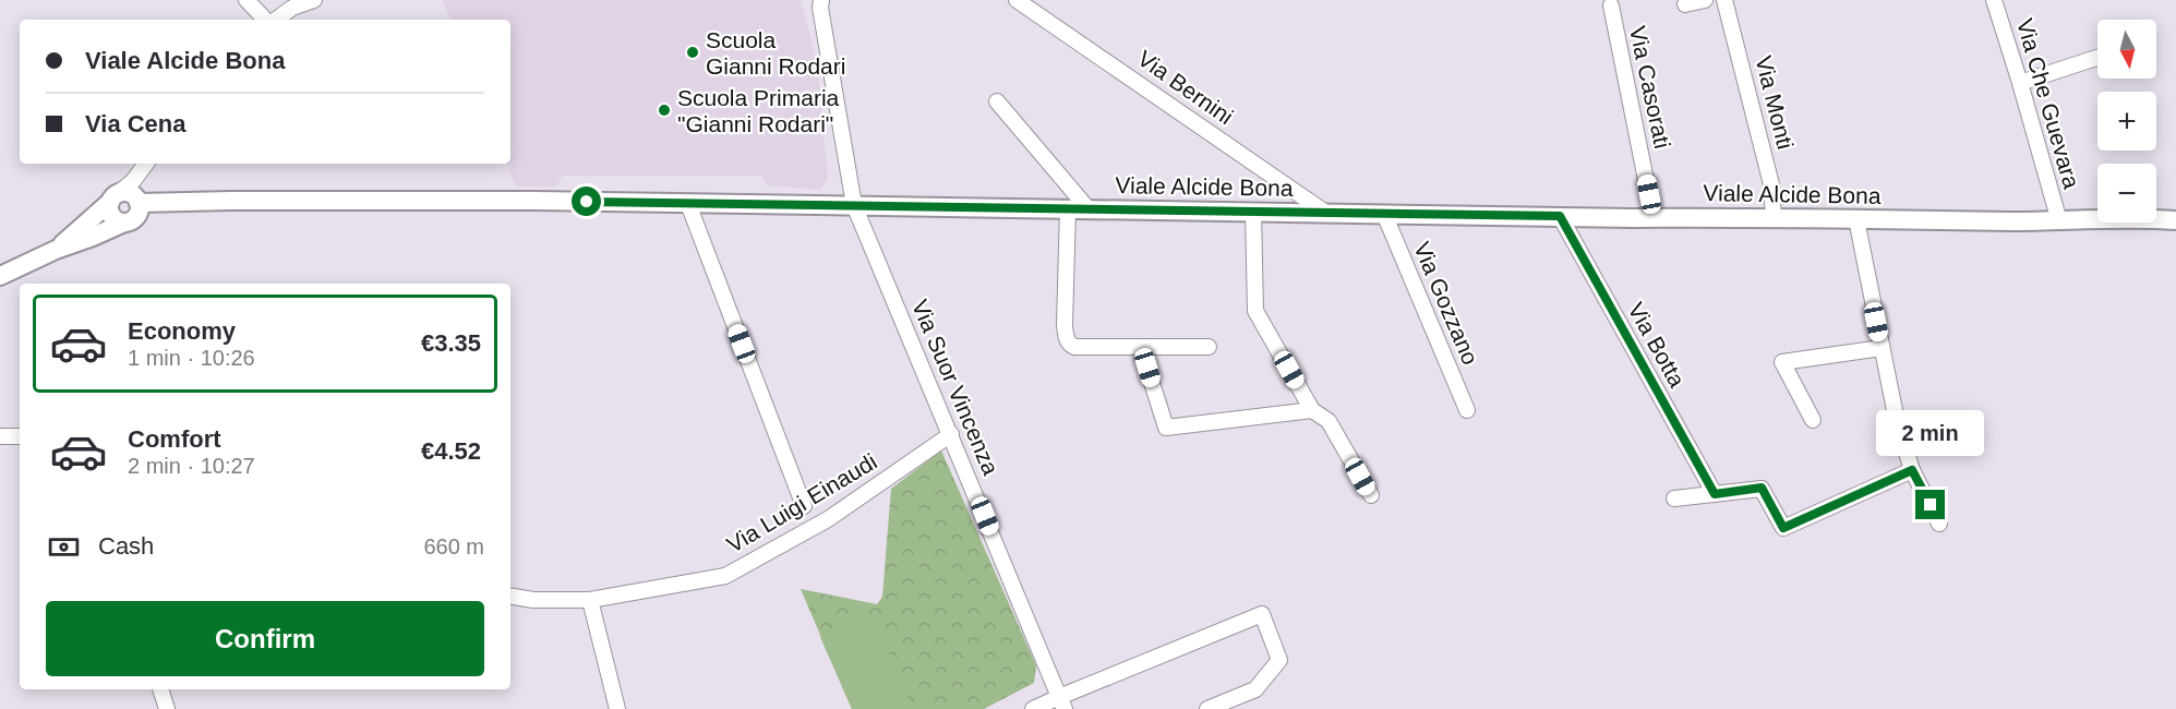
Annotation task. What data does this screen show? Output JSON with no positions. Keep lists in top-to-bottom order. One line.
{"streets":{"street":["Via Bernini","Via Casorati","Via Monti","Via Che Guevara","Viale Alcide Bona","Via Gozzano","Via Botta","Via Suor Vincenza","Via Luigi Einaudi"]},"crossings":[["Via Bernini","Viale Alcide Bona"],["Via Casorati","Viale Alcide Bona"],["Via Monti","Viale Alcide Bona"],["Via Che Guevara","Viale Alcide Bona"],["Viale Alcide Bona","Via Gozzano"],["Viale Alcide Bona","Via Botta"],["Viale Alcide Bona","Via Suor Vincenza"],["Via Suor Vincenza","Via Luigi Einaudi"]],"places":["Scuola Gianni Rodari","Scuola Primaria \"Gianni Rodari\""],"north":"bottom","page":{"map_buttons":["+","−"],"banner":["Viale Alcide Bona","Via Cena"],"list":[{"name":"Economy","note":"1 min · 10:26","value":"€3.35"},{"name":"Comfort","note":"2 min · 10:27","value":"€4.52"}],"bubble":"2 min","pay":["Cash","660 m"],"buttons":"Confirm"}}
